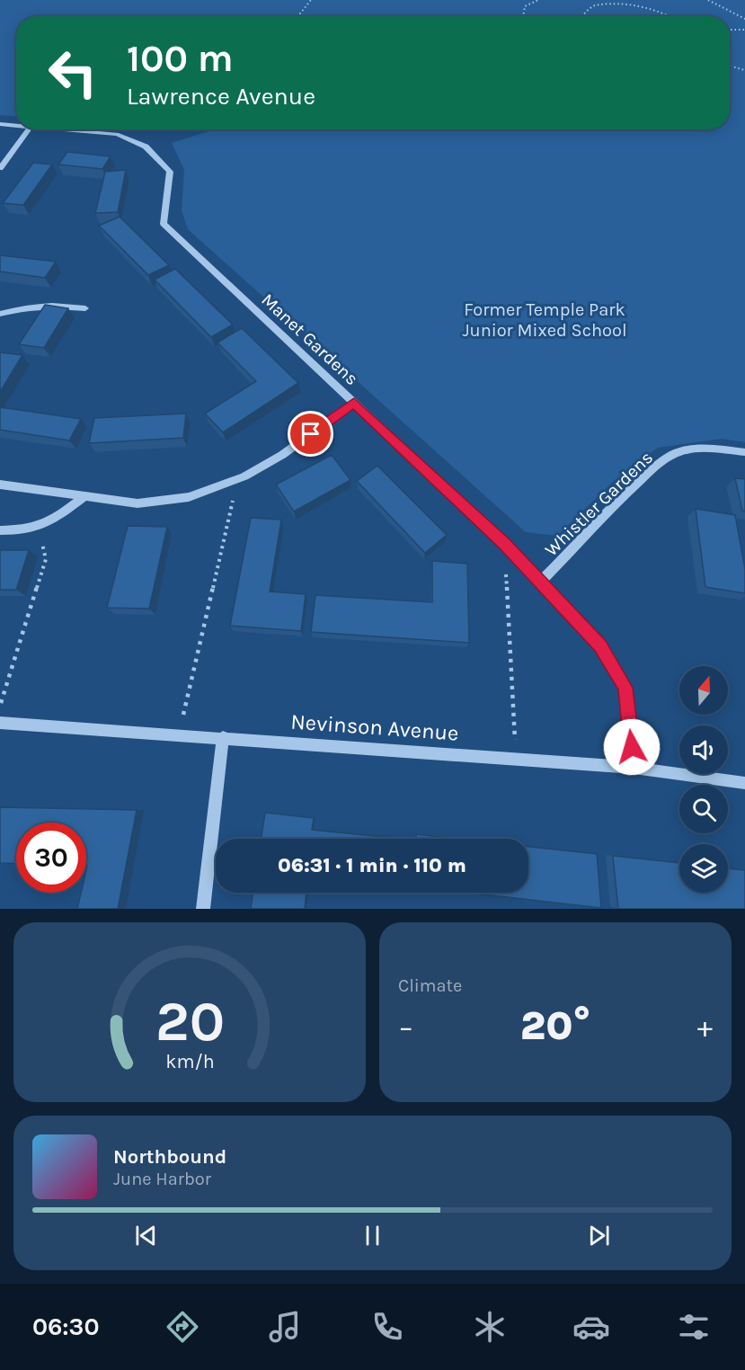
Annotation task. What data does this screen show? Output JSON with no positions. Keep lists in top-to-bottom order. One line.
{"streets":{"street":["Manet Gardens","Whistler Gardens","Nevinson Avenue"]},"crossings":[["Manet Gardens","Whistler Gardens"],["Manet Gardens","Nevinson Avenue"]],"parks":["Former Temple Park Junior Mixed School"],"north":"top","page":{"turn":["100 m","Lawrence Avenue"],"limit":"30","trip":"06:31 · 1 min · 110 m","tile":"Climate","heat":["−","20°","+"],"song":["Northbound","June Harbor"],"tabs":"06:30","gauge":["20","km/h"]}}
